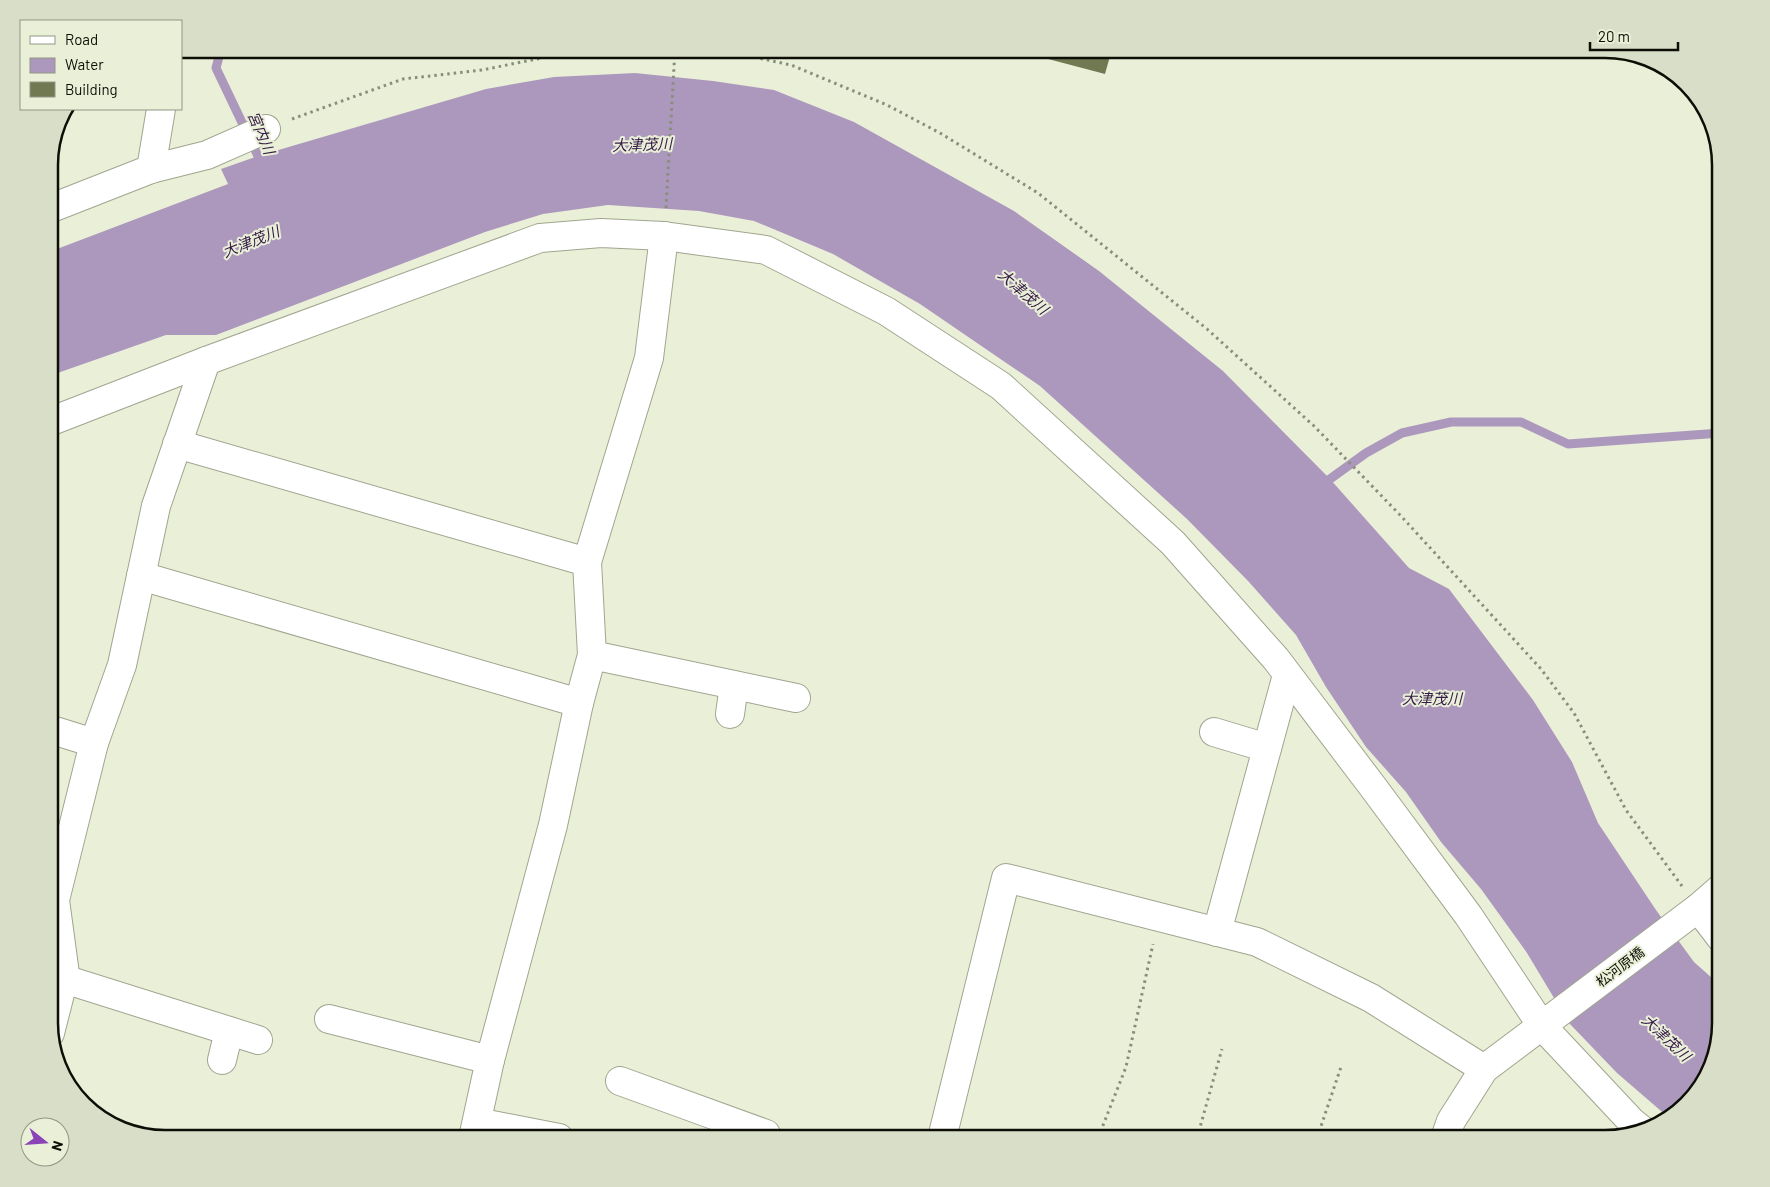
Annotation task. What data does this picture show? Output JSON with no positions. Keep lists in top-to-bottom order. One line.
{"streets":{"street":["松河原橋"]},"water":["宮内川","大津茂川"],"legend":["Road","Water","Building"],"scale_bar":"20 m","north":"right"}
